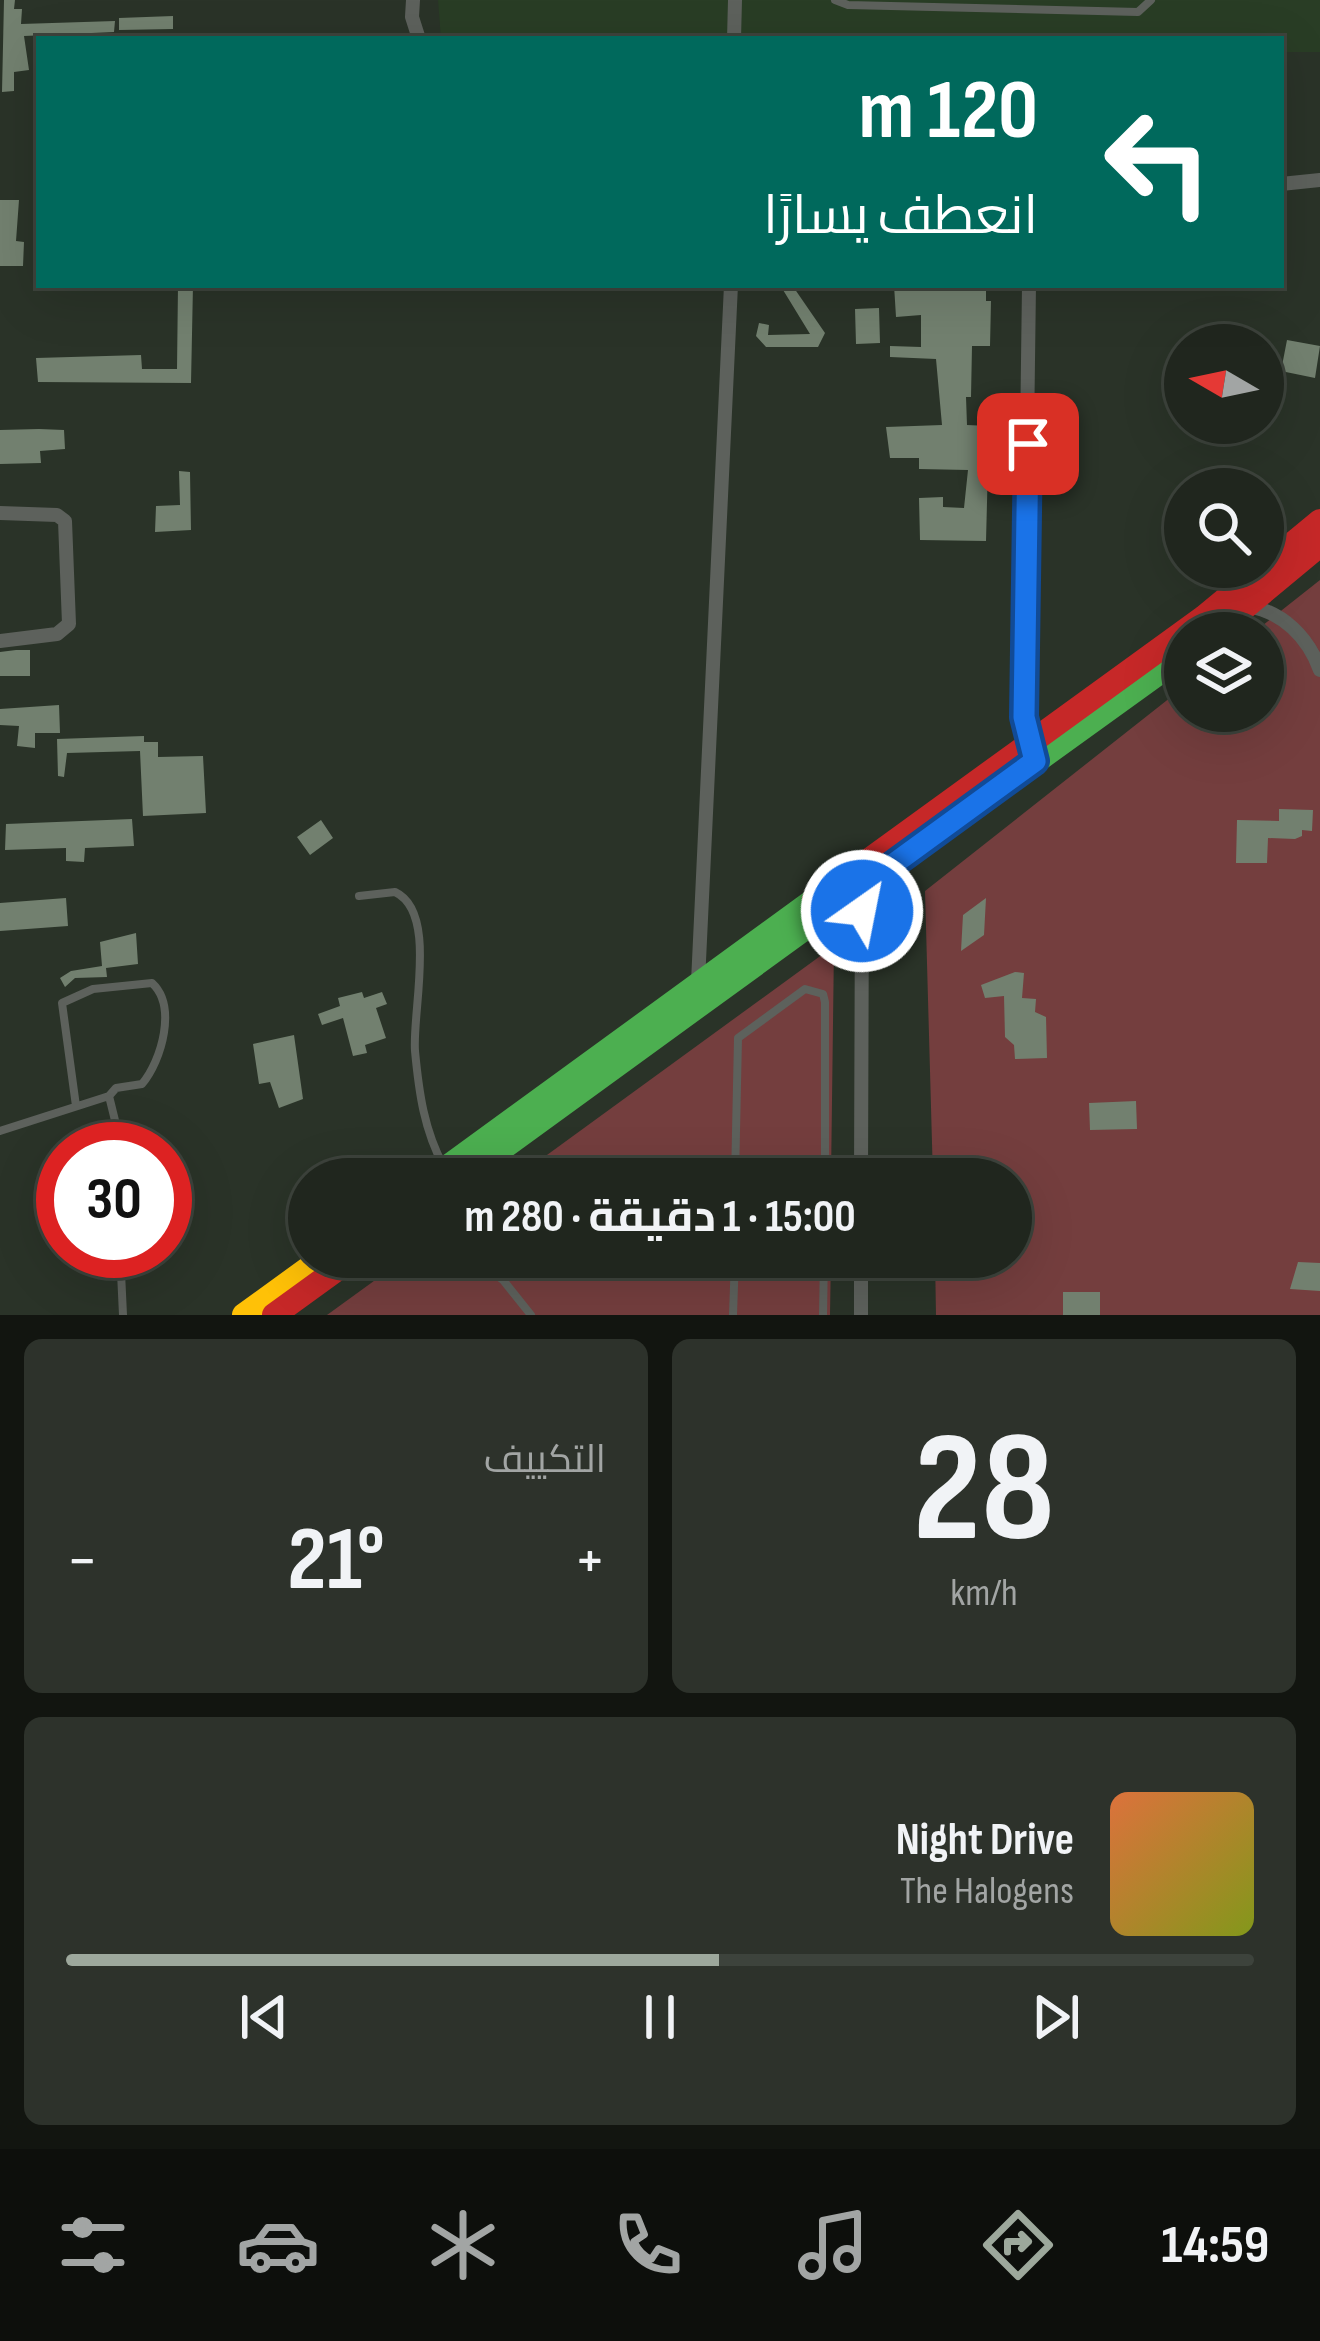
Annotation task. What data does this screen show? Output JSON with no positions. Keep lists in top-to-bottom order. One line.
{"north":"left","page":{"turn":["120 m","انعطف يسارًا"],"limit":"30","trip":"15:00 · 1 دقيقة · 280 m","tile":[["28","km/h"],"التكييف"],"heat":["−","21°","+"],"song":["Night Drive","The Halogens"],"tabs":"14:59"}}
